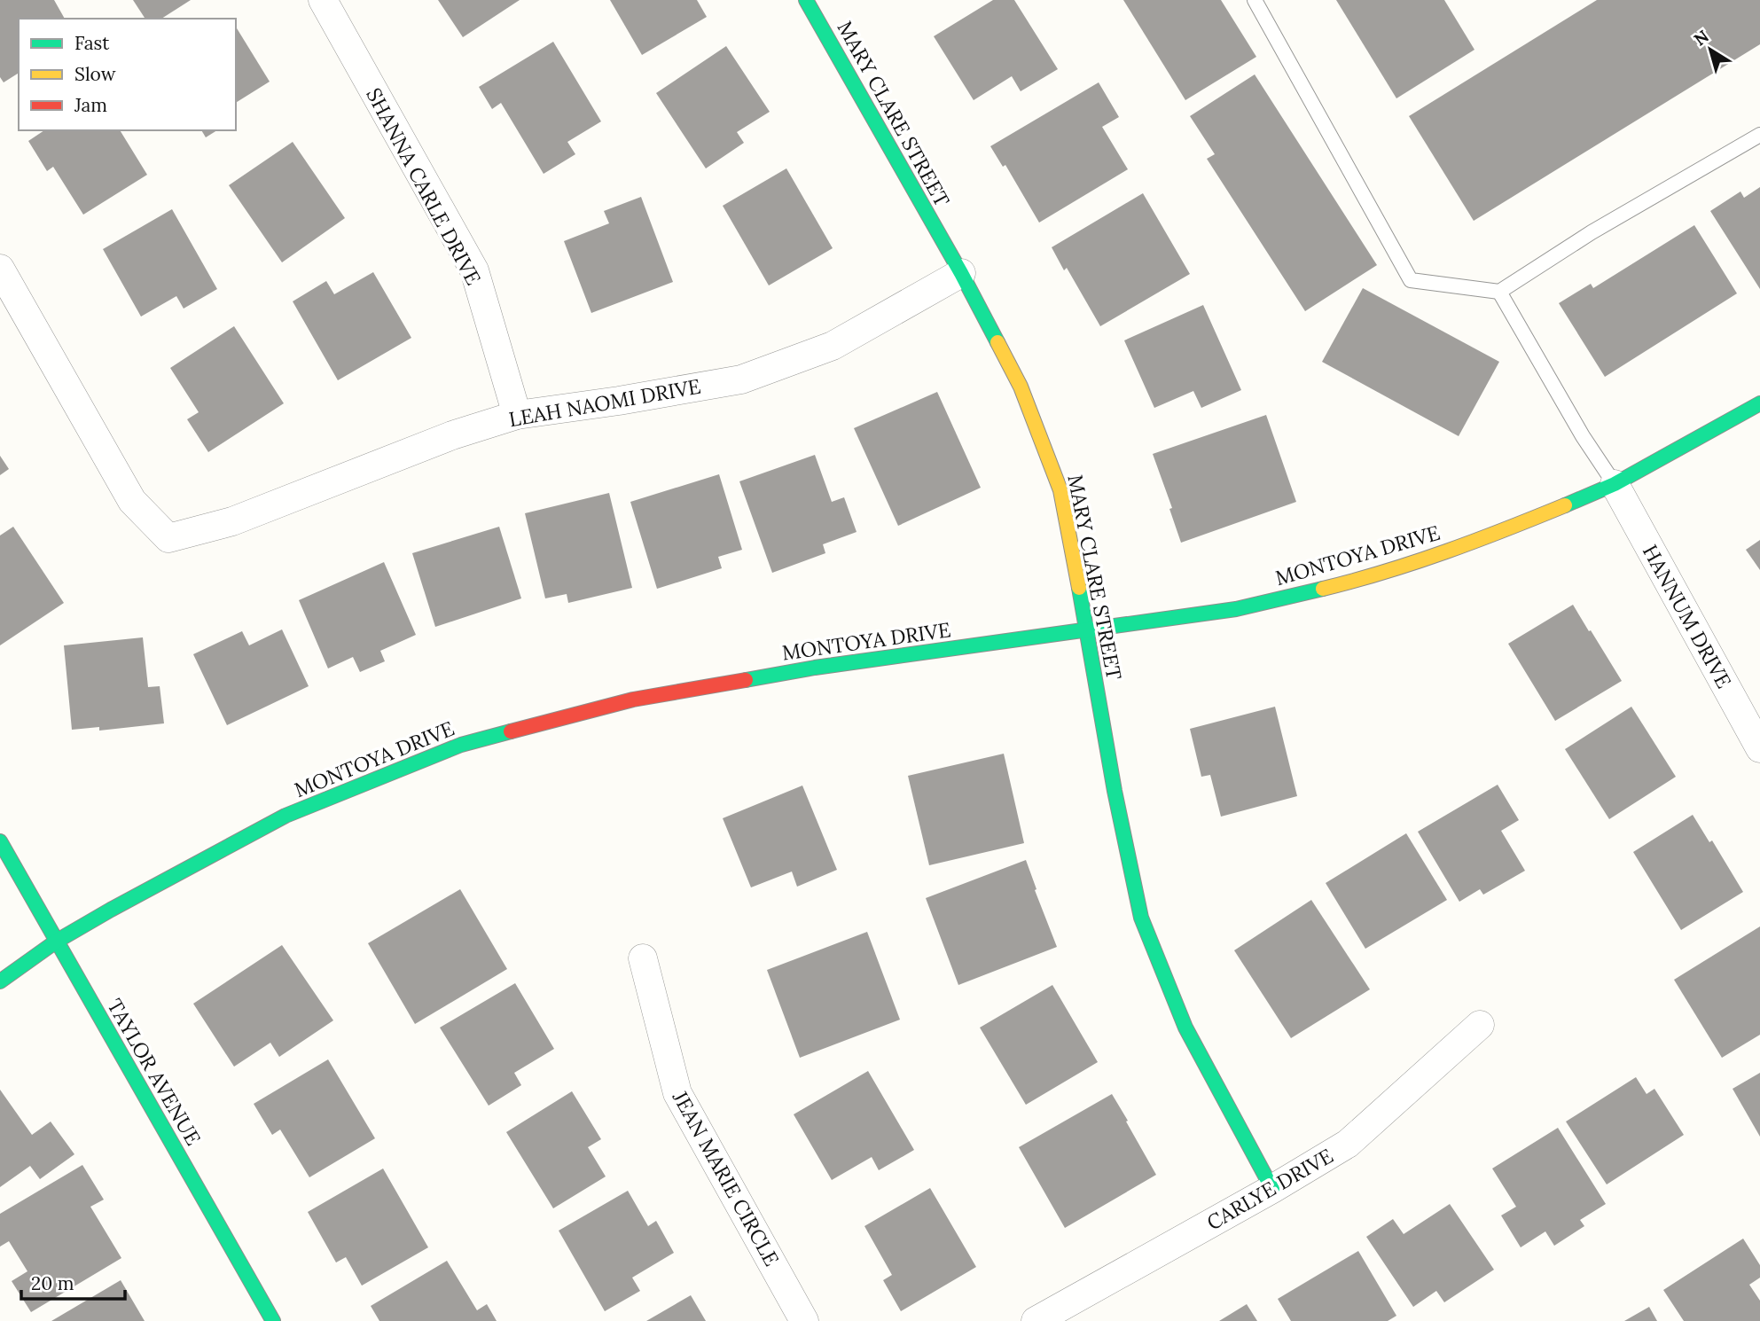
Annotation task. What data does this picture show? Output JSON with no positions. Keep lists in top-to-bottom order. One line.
{"streets":{"street":["MARY CLARE STREET","SHANNA CARLE DRIVE","LEAH NAOMI DRIVE","MONTOYA DRIVE","HANNUM DRIVE","TAYLOR AVENUE","JEAN MARIE CIRCLE","CARLYE DRIVE"]},"crossings":[["MARY CLARE STREET","LEAH NAOMI DRIVE"],["MARY CLARE STREET","MONTOYA DRIVE"],["MARY CLARE STREET","CARLYE DRIVE"],["SHANNA CARLE DRIVE","LEAH NAOMI DRIVE"],["MONTOYA DRIVE","HANNUM DRIVE"],["MONTOYA DRIVE","TAYLOR AVENUE"]],"legend":["Fast","Slow","Jam"],"scale_bar":"20 m","north":"top left"}
